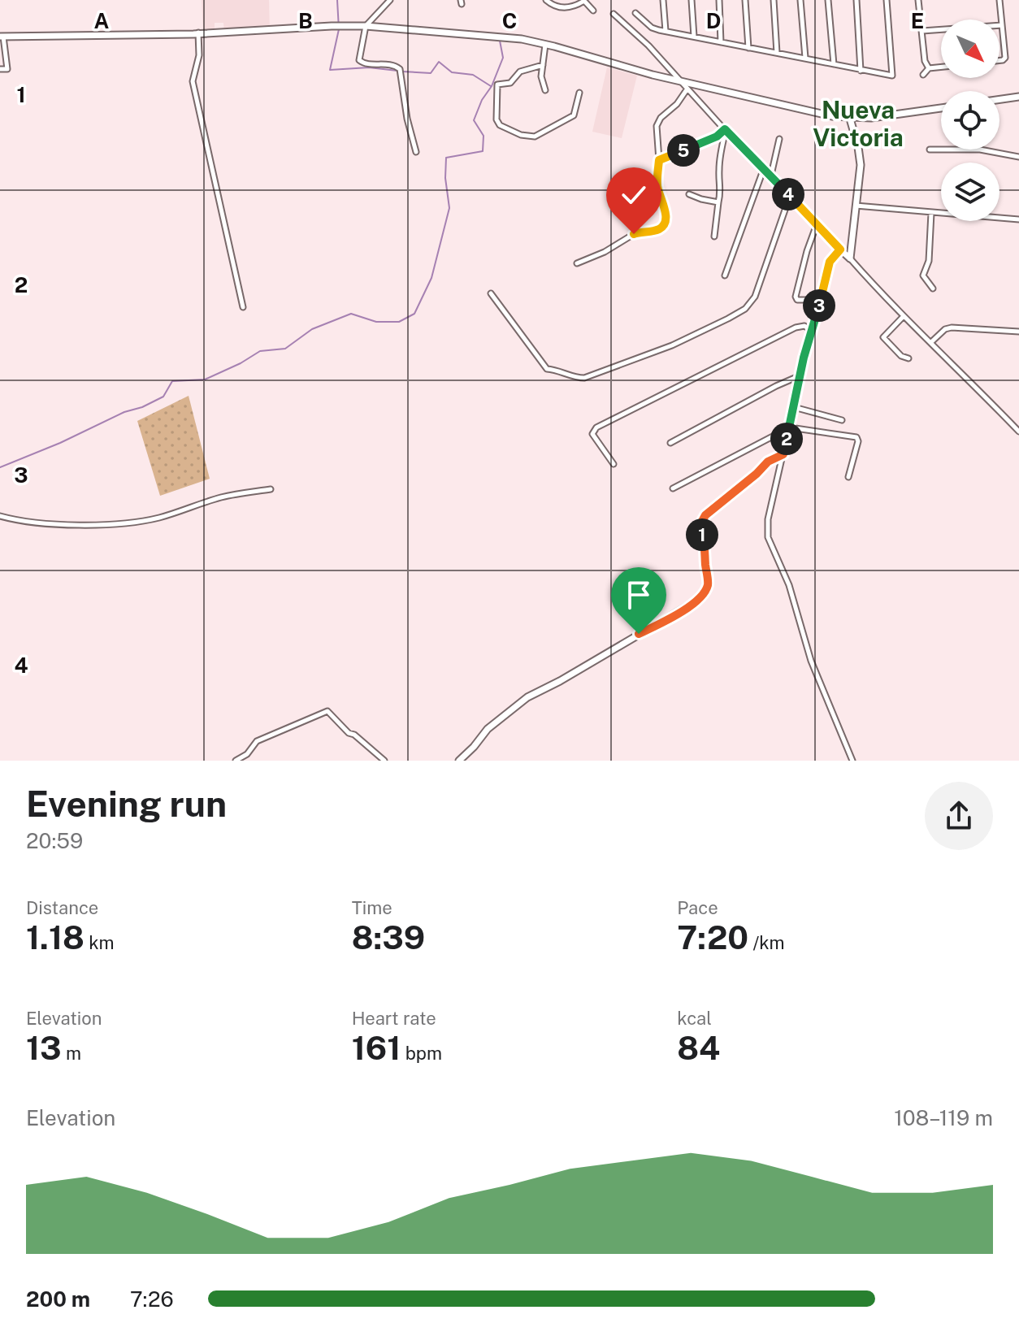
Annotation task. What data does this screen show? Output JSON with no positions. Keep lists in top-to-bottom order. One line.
{"districts":["Nueva Victoria"],"north":"bottom right","page":{"pins":["5","4","3","2","1"],"heading":["Evening run","20:59"],"stats":[["Distance","1.18 km"],["Time","8:39"],["Pace","7:20 /km"],["Elevation","13 m"],["Heart rate","161 bpm"],["kcal","84"]],"chart":["Elevation","108–119 m"],"list":[{"name":"200 m","note":"7:26"}]},"grid":{"columns":["A","B","C","D","E"],"rows":["1","2","3","4"]}}
